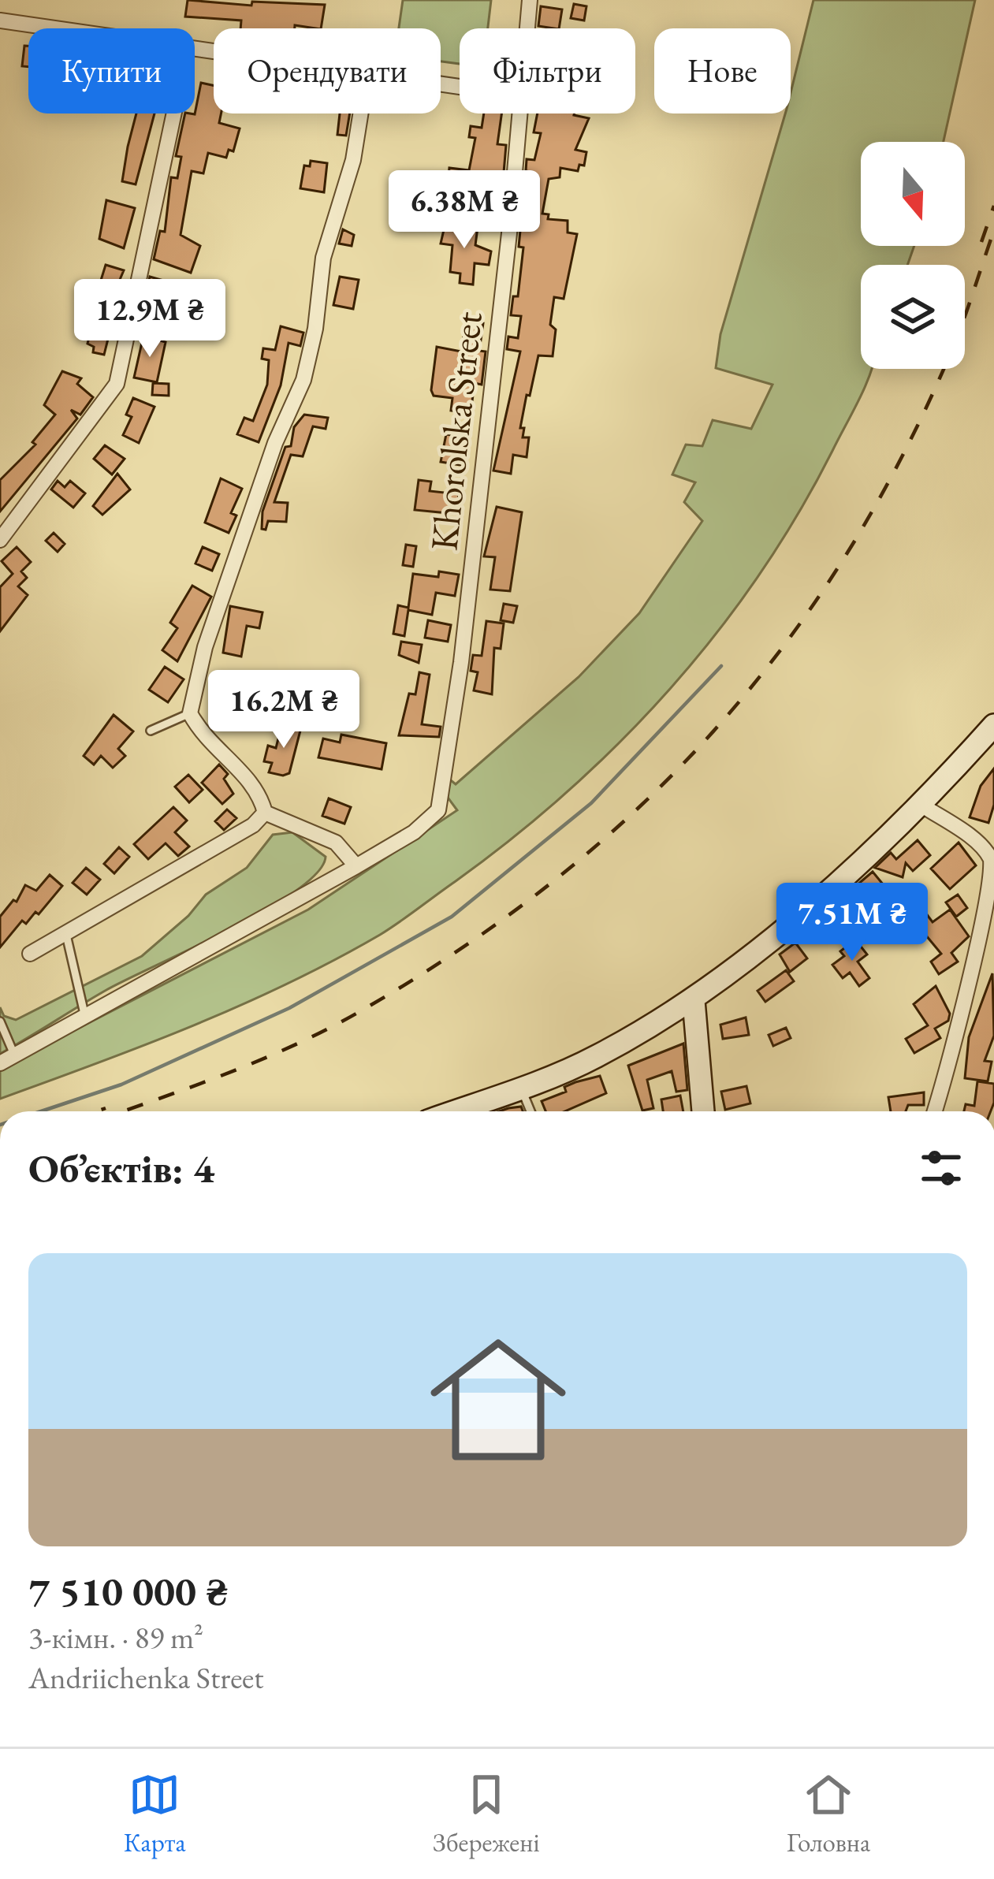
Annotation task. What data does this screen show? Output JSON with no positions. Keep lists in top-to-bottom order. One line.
{"streets":{"street":["Khorolska Street"]},"north":"bottom","page":{"chip":["Купити","Орендувати","Фільтри","Нове"],"price":["6.38M ₴","12.9M ₴","16.2M ₴","7.51M ₴"],"heading":"Об’єктів: 4","list":[{"name":"7 510 000 ₴","note":"3-кімн. · 89 m² · Andriichenka Street"}],"tabs":["Карта","Збережені","Головна"]}}
